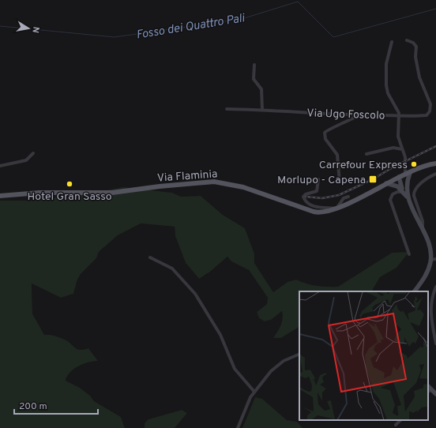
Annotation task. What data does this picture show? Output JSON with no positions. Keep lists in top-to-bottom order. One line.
{"streets":{"main road":["Via Flaminia"],"street":["Via Ugo Foscolo"]},"water":["Fosso dei Quattro Pali"],"places":{"other":["Carrefour Express","Hotel Gran Sasso"],"transit":["Morlupo - Capena"]},"scale_bar":"200 m","north":"right"}
